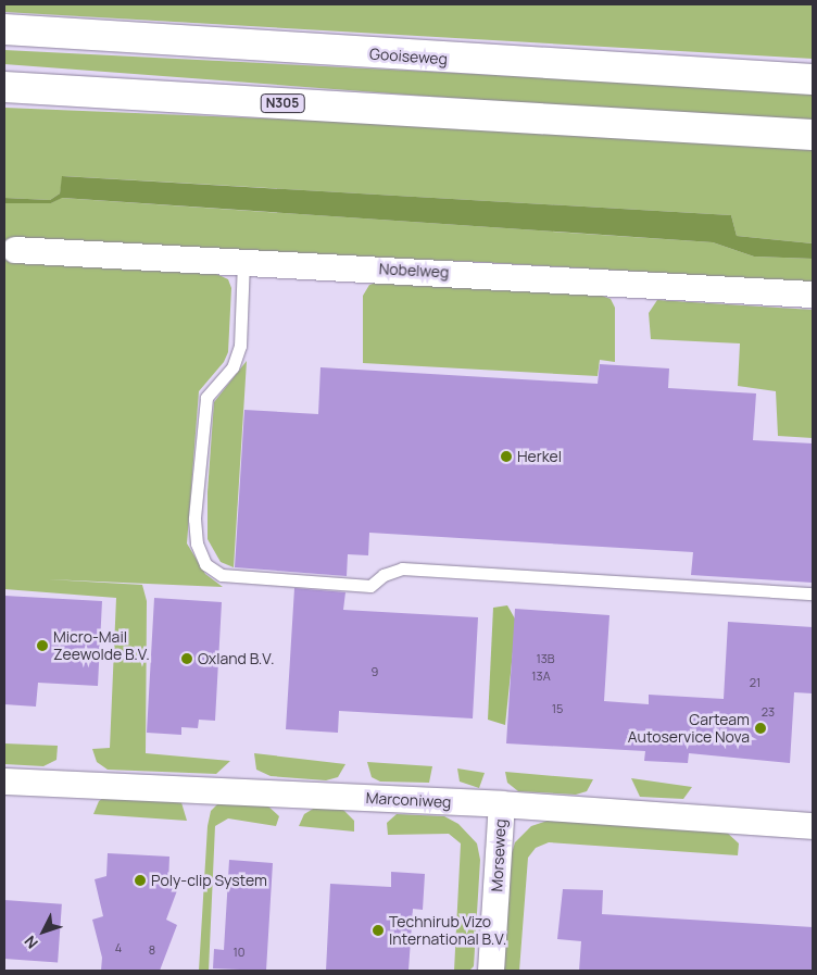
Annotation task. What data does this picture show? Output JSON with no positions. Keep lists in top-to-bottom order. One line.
{"streets":{"highway":["Gooiseweg","N305"],"street":["Nobelweg","Marconiweg","Morseweg"]},"crossings":[["Marconiweg","Morseweg"]],"places":["Herkel","Micro-Mail Zeewolde B.V.","Oxland B.V.","Carteam Autoservice Nova","Poly-clip System","Technirub Vizo International B.V."],"house_numbers":["13B","9","13A","21","15","23","4","8","10"],"north":"bottom left"}
